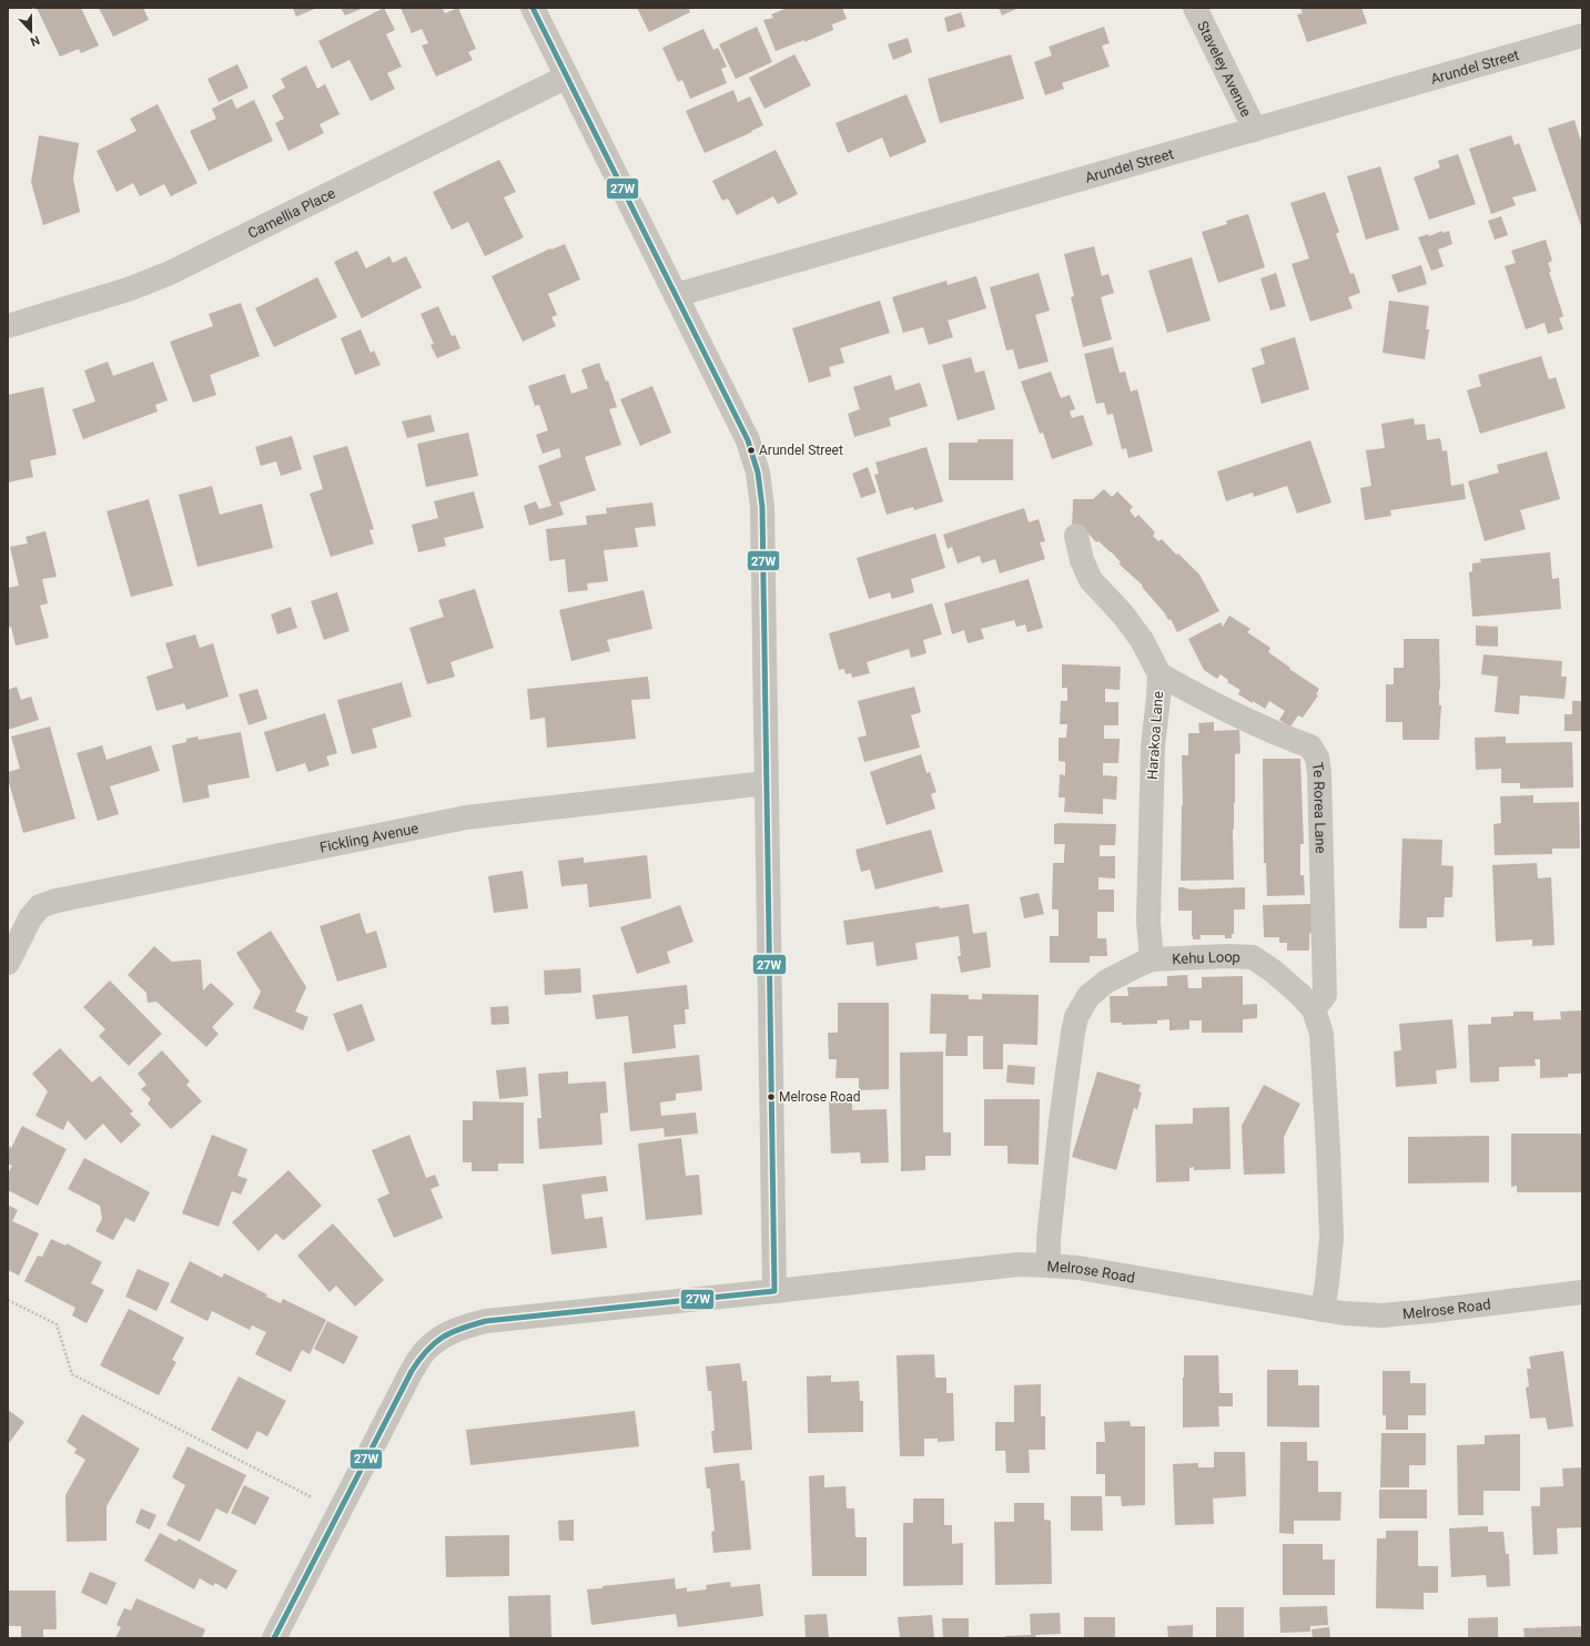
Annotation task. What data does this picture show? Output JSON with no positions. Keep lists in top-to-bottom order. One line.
{"streets":{"street":["Arundel Street","Staveley Avenue","Camellia Place","Harakoa Lane","Te Rorea Lane","Fickling Avenue","Kehu Loop","Melrose Road"]},"crossings":[["Arundel Street","Staveley Avenue"],["Harakoa Lane","Te Rorea Lane"],["Harakoa Lane","Kehu Loop"],["Te Rorea Lane","Kehu Loop"],["Kehu Loop","Melrose Road"]],"places":["Arundel Street","Melrose Road"],"lines":["transit line 27W"],"north":"bottom"}
